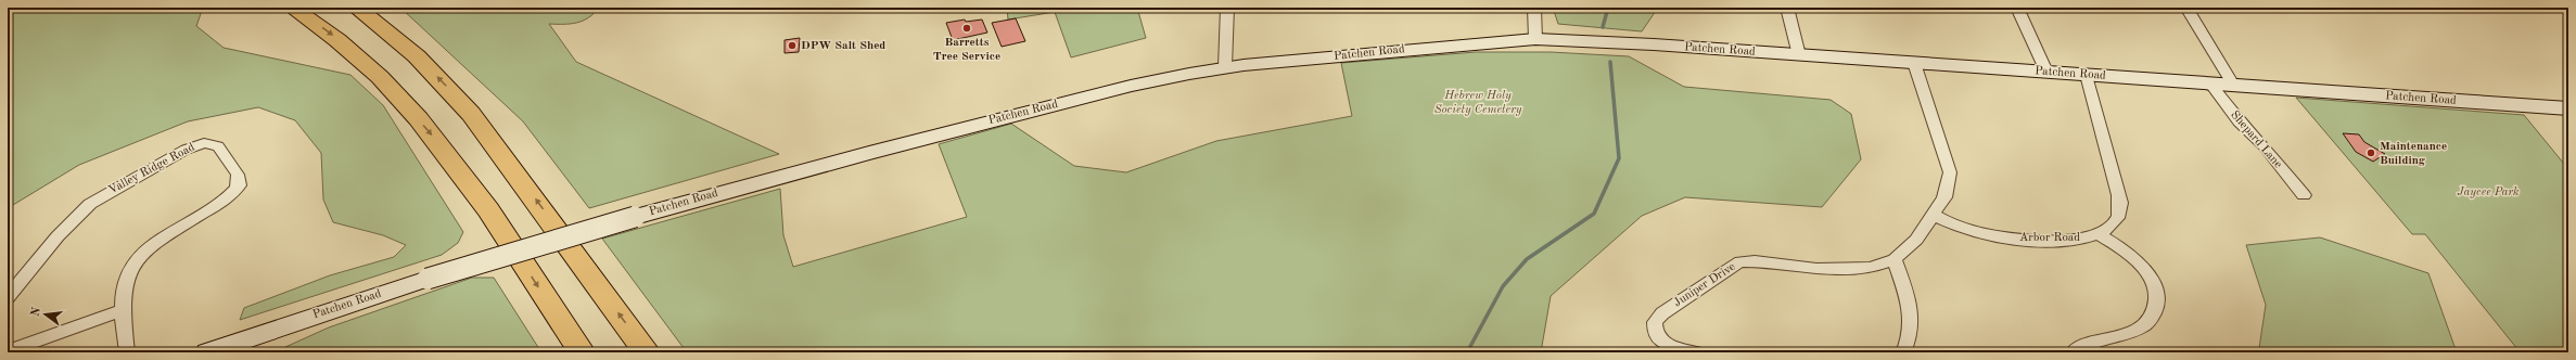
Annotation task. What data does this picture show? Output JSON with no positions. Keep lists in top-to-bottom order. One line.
{"streets":{"street":["Patchen Road","Shepard Lane","Valley Ridge Road","Arbor Road","Juniper Drive"]},"crossings":[["Patchen Road","Shepard Lane"],["Patchen Road","Arbor Road"],["Patchen Road","Juniper Drive"],["Arbor Road","Juniper Drive"]],"parks":["Hebrew Holy Society Cemetery","Jaycee Park"],"places":["Barretts Tree Service","DPW Salt Shed","Maintenance Building"],"north":"left"}
